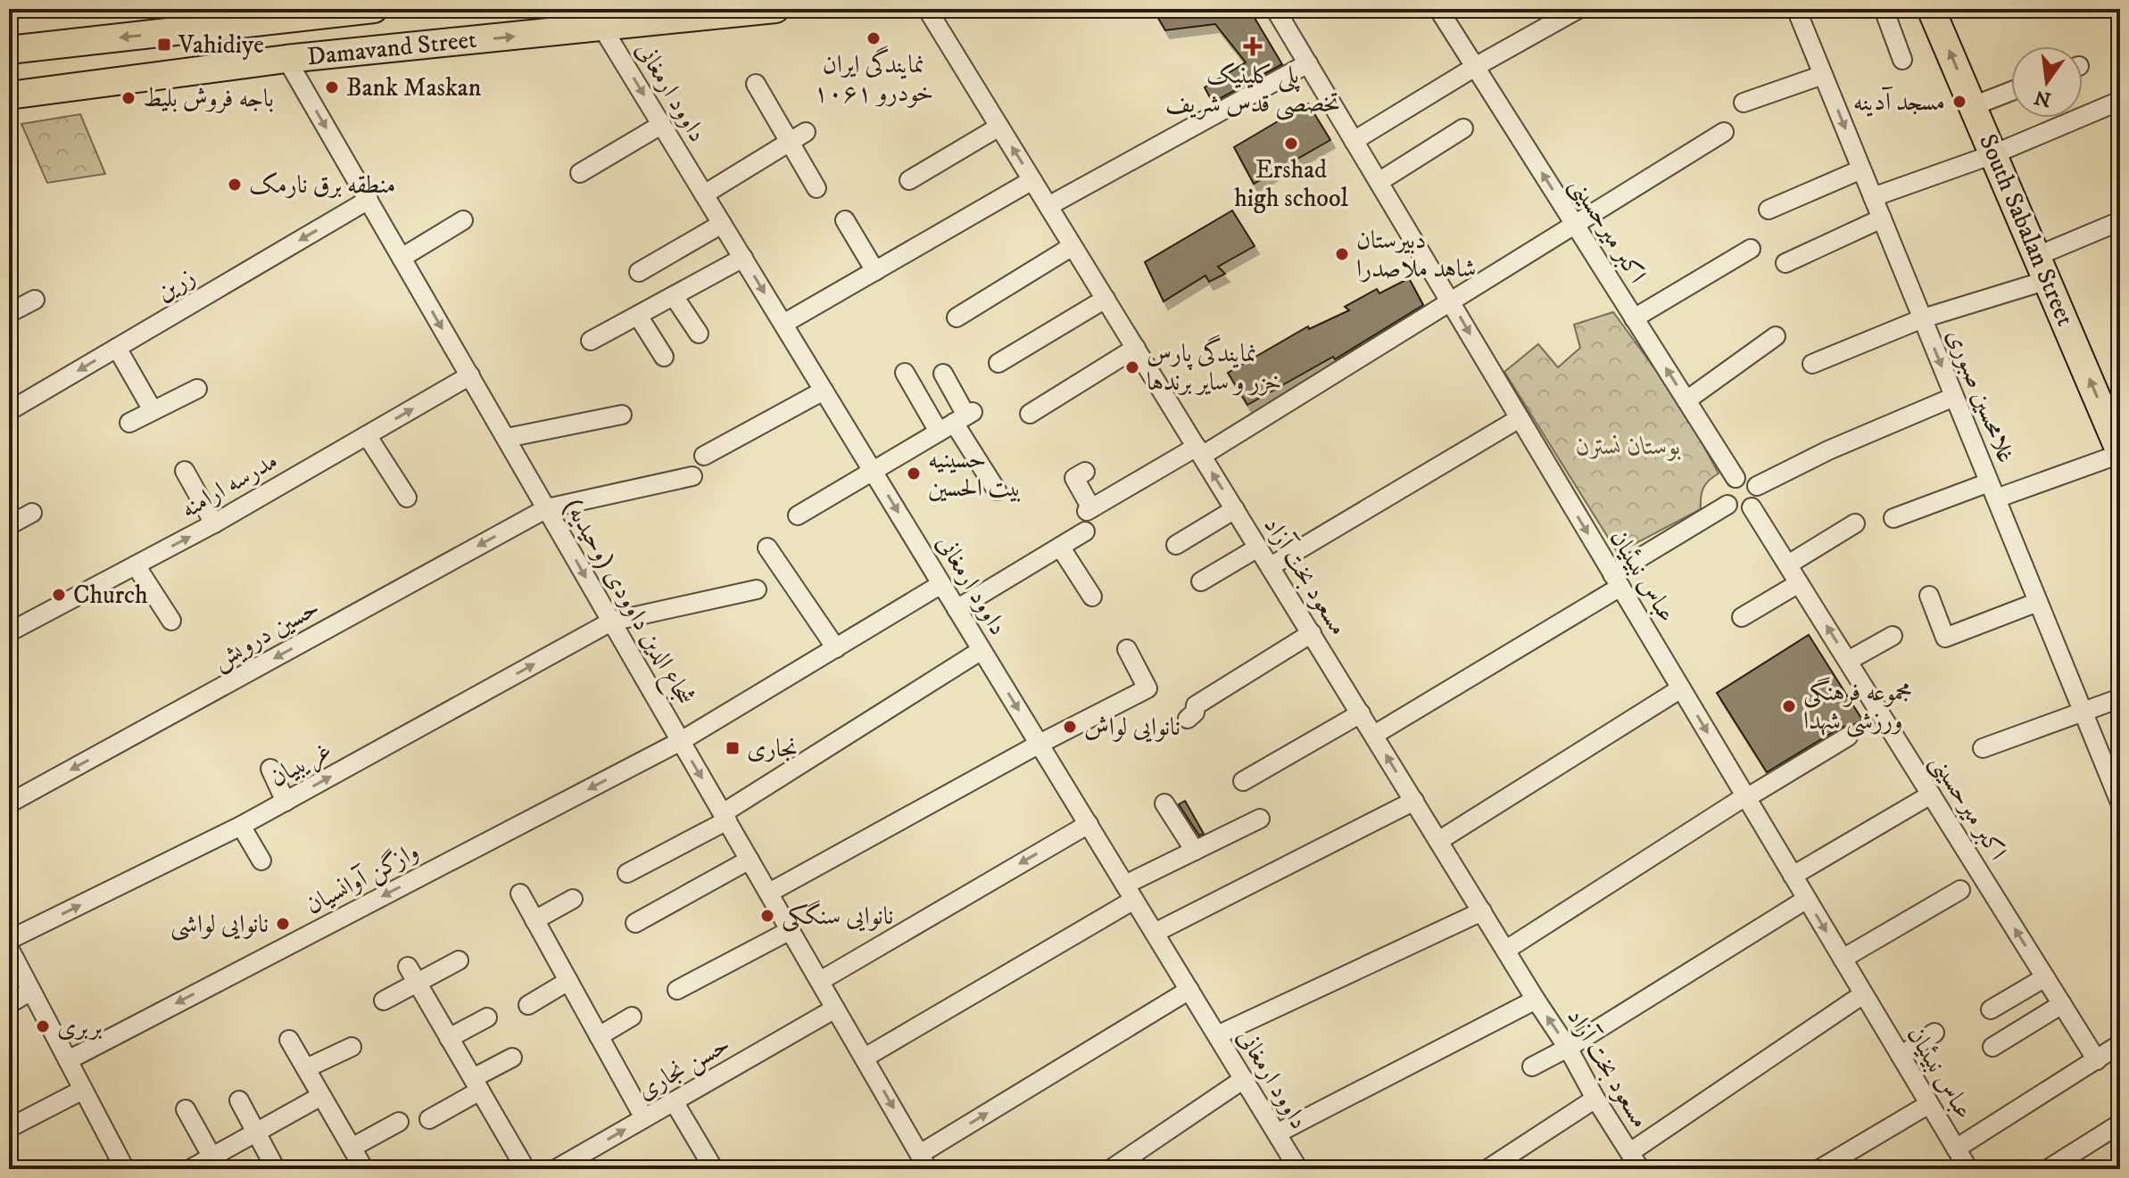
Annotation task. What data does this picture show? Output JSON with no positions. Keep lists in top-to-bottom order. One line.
{"streets":{"main road":["Damavand Street","South Sabalan Street"],"street":["داوود ارمغانی","اکبر میرحسینی","زرین","غلامحسین صبوری","مدرسه ارامنه","مسعود بخت آزاد","عباس نبیئیان","شجاع الدین داوودی (وحیدیه)","حسین درویش","غریبیان","وازگن آوانسیان","حسن نجاری"]},"crossings":[["Damavand Street","داوود ارمغانی"],["Damavand Street","شجاع الدین داوودی (وحیدیه)"],["داوود ارمغانی","وازگن آوانسیان"],["زرین","شجاع الدین داوودی (وحیدیه)"],["مدرسه ارامنه","شجاع الدین داوودی (وحیدیه)"],["شجاع الدین داوودی (وحیدیه)","حسین درویش"],["شجاع الدین داوودی (وحیدیه)","غریبیان"],["شجاع الدین داوودی (وحیدیه)","وازگن آوانسیان"],["شجاع الدین داوودی (وحیدیه)","حسن نجاری"]],"one_way":["اکبر میرحسینی","South Sabalan Street","زرین","مدرسه ارامنه","عباس نبیئیان","شجاع الدین داوودی (وحیدیه)","حسین درویش","غریبیان"],"parks":["بوستان نسترن"],"places":{"other":["نمایندگی ایران خودرو ۱۰۶۱","Bank Maskan","باجه فروش بلیط","مسجد آدینه","Ershad high school","منطقه برق نارمک","دبیرستان شاهد ملاصدرا","نمایندگی پارس خزر و سایر برندها","حسینیه بیت الحسین","Church","مجموعه فرهنگی ورزشی شهدا","نانوایی لواش","نانوایی سنگکی","نانوایی لواشی","بربری"],"transit":["Vahidiye","نجاری"],"health":["پلی کلینیک تخصصی قدس شریف"]},"north":"bottom"}
